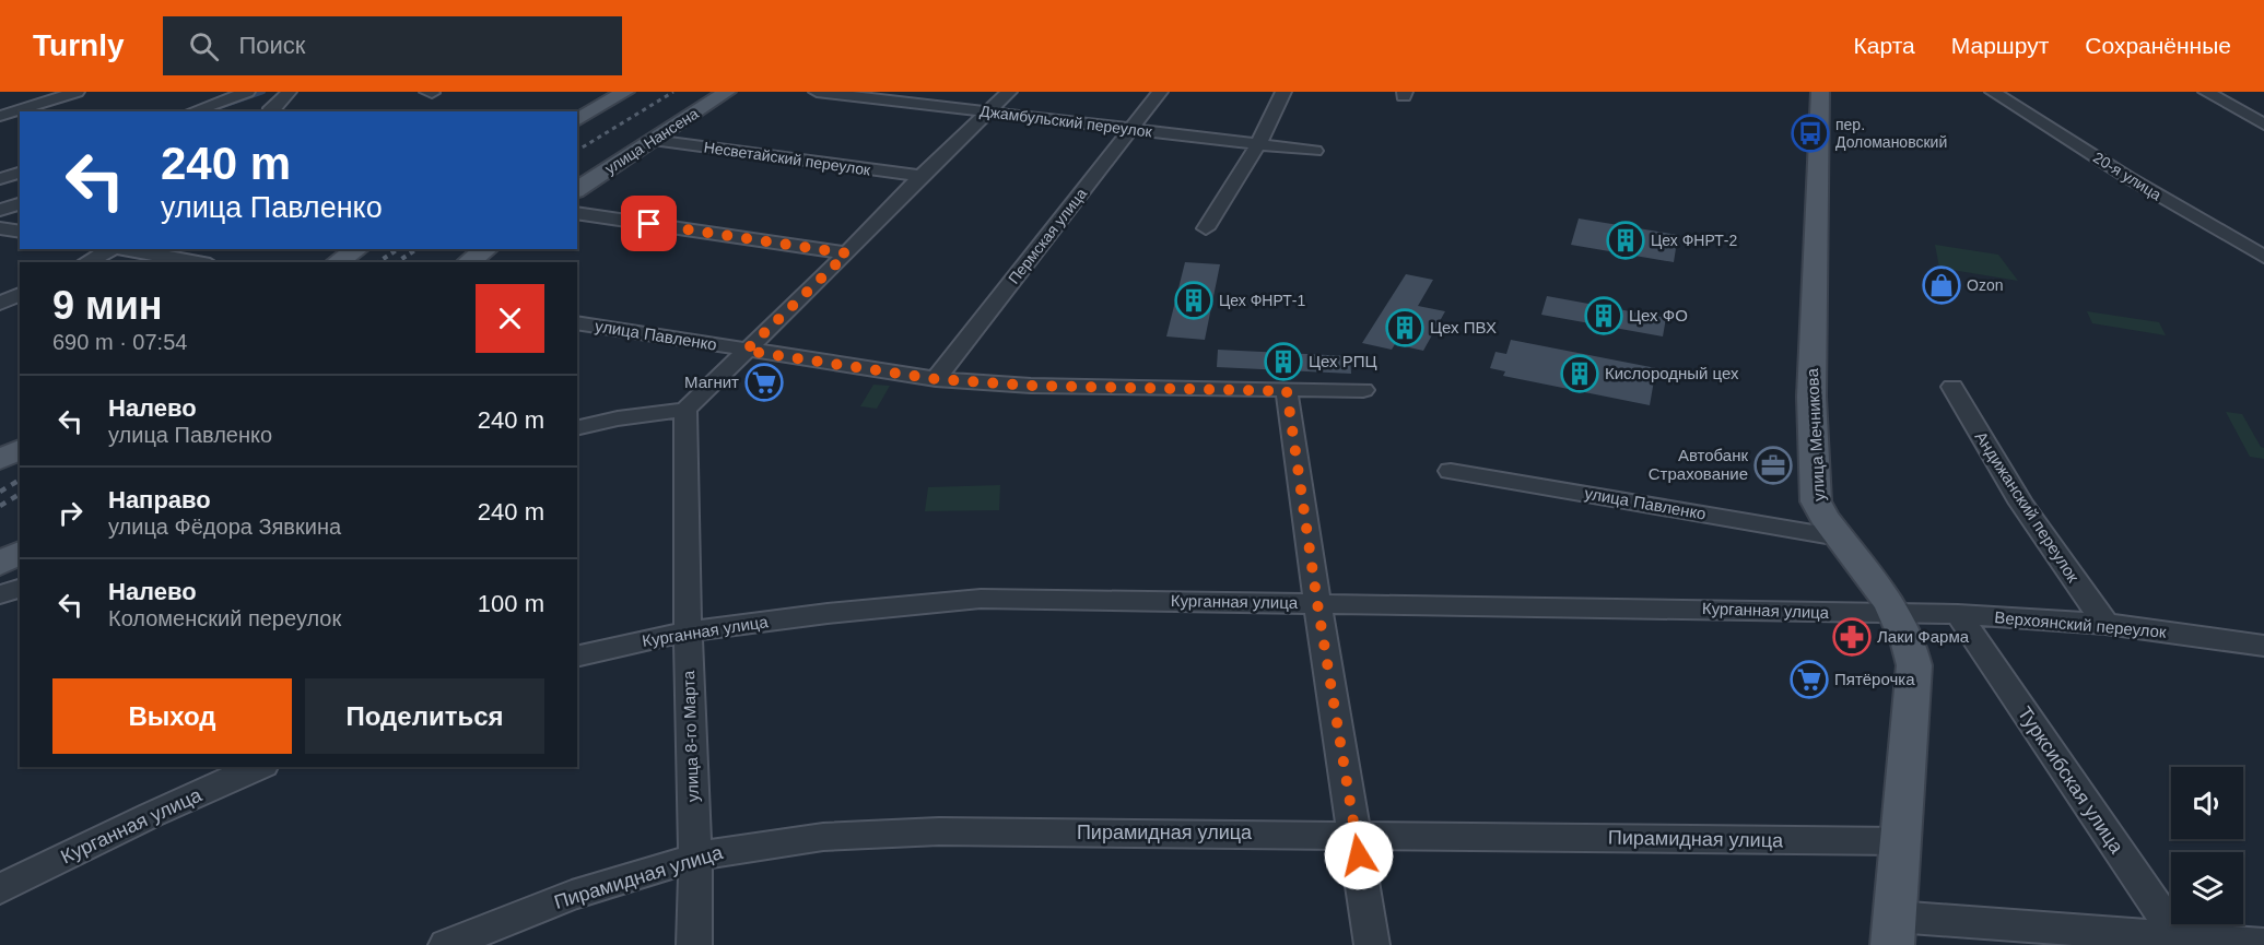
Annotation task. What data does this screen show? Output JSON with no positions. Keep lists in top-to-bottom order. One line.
{"streets":{"main road":["улица Нансена","улица Мечникова"],"street":["Джамбульский переулок","Несветайский переулок","20-я улица","Пермская улица","улица Павленко","Андижанский переулок","Курганная улица","Верхоянский переулок","улица 8-го Марта","Турксибская улица","Пирамидная улица"]},"crossings":[["Джамбульский переулок","Пермская улица"],["улица Нансена","Несветайский переулок"],["Пермская улица","улица Павленко"],["улица Павленко","улица Мечникова"],["улица Мечникова","Курганная улица"],["улица Мечникова","Верхоянский переулок"],["улица Мечникова","Пирамидная улица"],["Андижанский переулок","Верхоянский переулок"],["Курганная улица","Верхоянский переулок"],["Курганная улица","улица 8-го Марта"],["Верхоянский переулок","Турксибская улица"],["улица 8-го Марта","Пирамидная улица"]],"places":{"bus stop":["пер. Доломановский"],"building":["Цех ФНРТ-2","Цех ФНРТ-1","Цех ФО","Цех ПВХ","Цех РПЦ","Кислородный цех"],"shop":["Ozon"],"supermarket":["Магнит","Пятёрочка"],"office":["Автобанк Страхование"],"pharmacy":["Лаки Фарма"]},"page":{"header":"Turnly","search":"Поиск","nav":["Карта","Маршрут","Сохранённые"],"turn":["240 m","улица Павленко"],"heading":["9 мин","690 m · 07:54"],"list":[{"name":"Налево","note":"улица Павленко","value":"240 m"},{"name":"Направо","note":"улица Фёдора Зявкина","value":"240 m"},{"name":"Налево","note":"Коломенский переулок","value":"100 m"}],"buttons":["Выход","Поделиться"]}}
